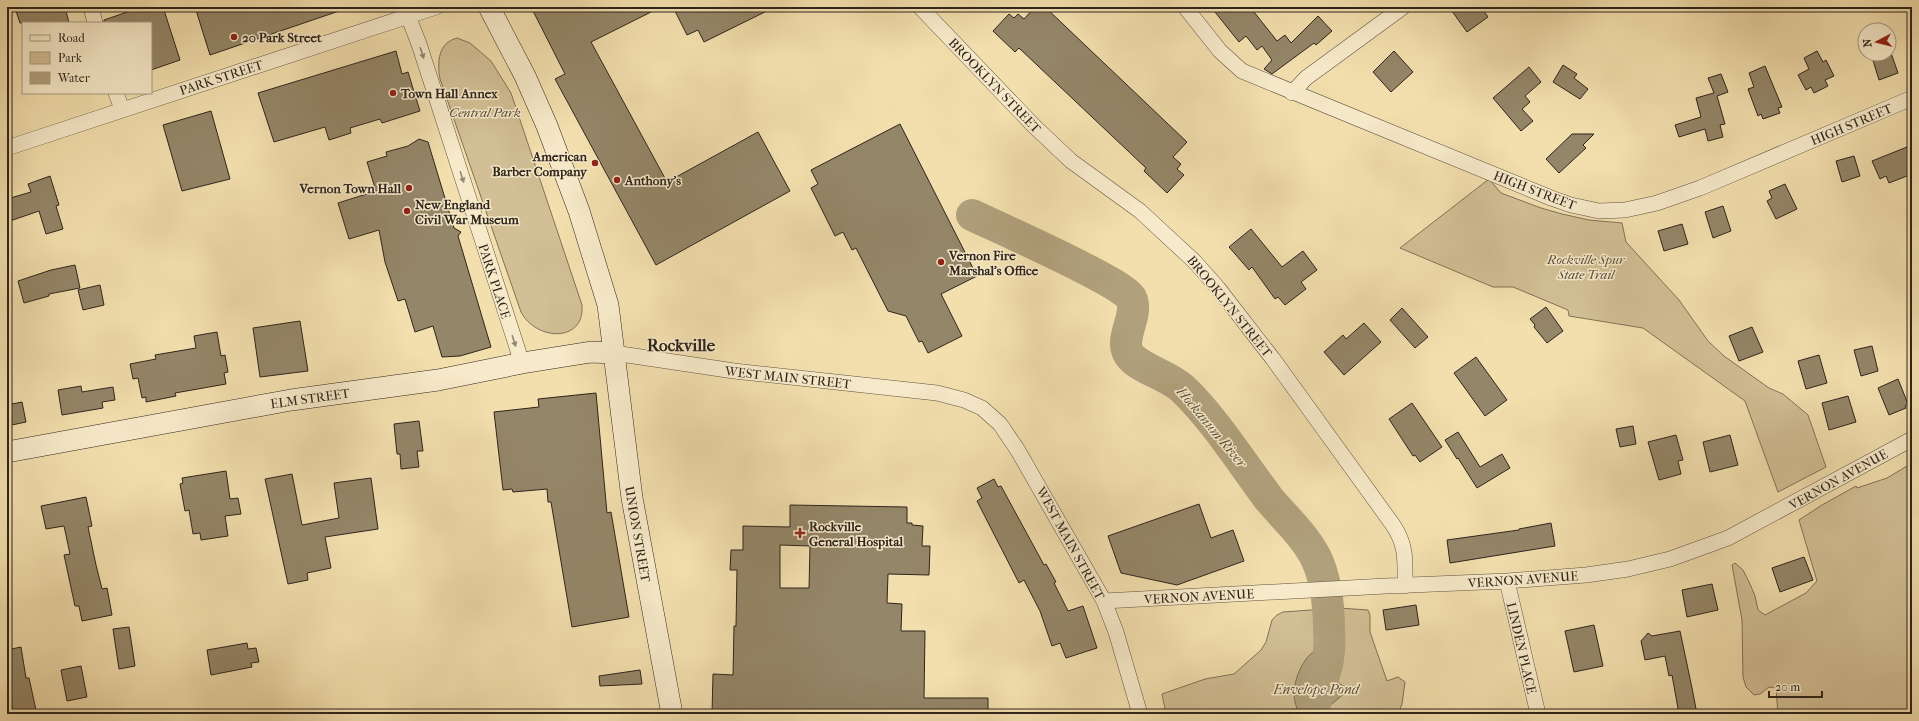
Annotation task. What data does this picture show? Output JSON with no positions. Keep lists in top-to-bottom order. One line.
{"streets":{"main road":["ELM STREET","UNION STREET"],"street":["PARK STREET","BROOKLYN STREET","HIGH STREET","PARK PLACE","WEST MAIN STREET","VERNON AVENUE","LINDEN PLACE"]},"crossings":[["PARK STREET","PARK PLACE"],["BROOKLYN STREET","VERNON AVENUE"],["PARK PLACE","ELM STREET"],["WEST MAIN STREET","ELM STREET"],["WEST MAIN STREET","VERNON AVENUE"],["WEST MAIN STREET","UNION STREET"],["ELM STREET","UNION STREET"],["VERNON AVENUE","LINDEN PLACE"]],"one_way":["PARK PLACE"],"districts":["Rockville"],"water":["Hockanum River","Envelope Pond"],"parks":["Central Park","Rockville Spur State Trail"],"places":{"other":["20 Park Street","Town Hall Annex","American Barber Company","Anthony's","Vernon Town Hall","New England Civil War Museum","Vernon Fire Marshal's Office"],"health":["Rockville General Hospital"]},"legend":["Road","Park","Water"],"scale_bar":"20 m","north":"left"}
